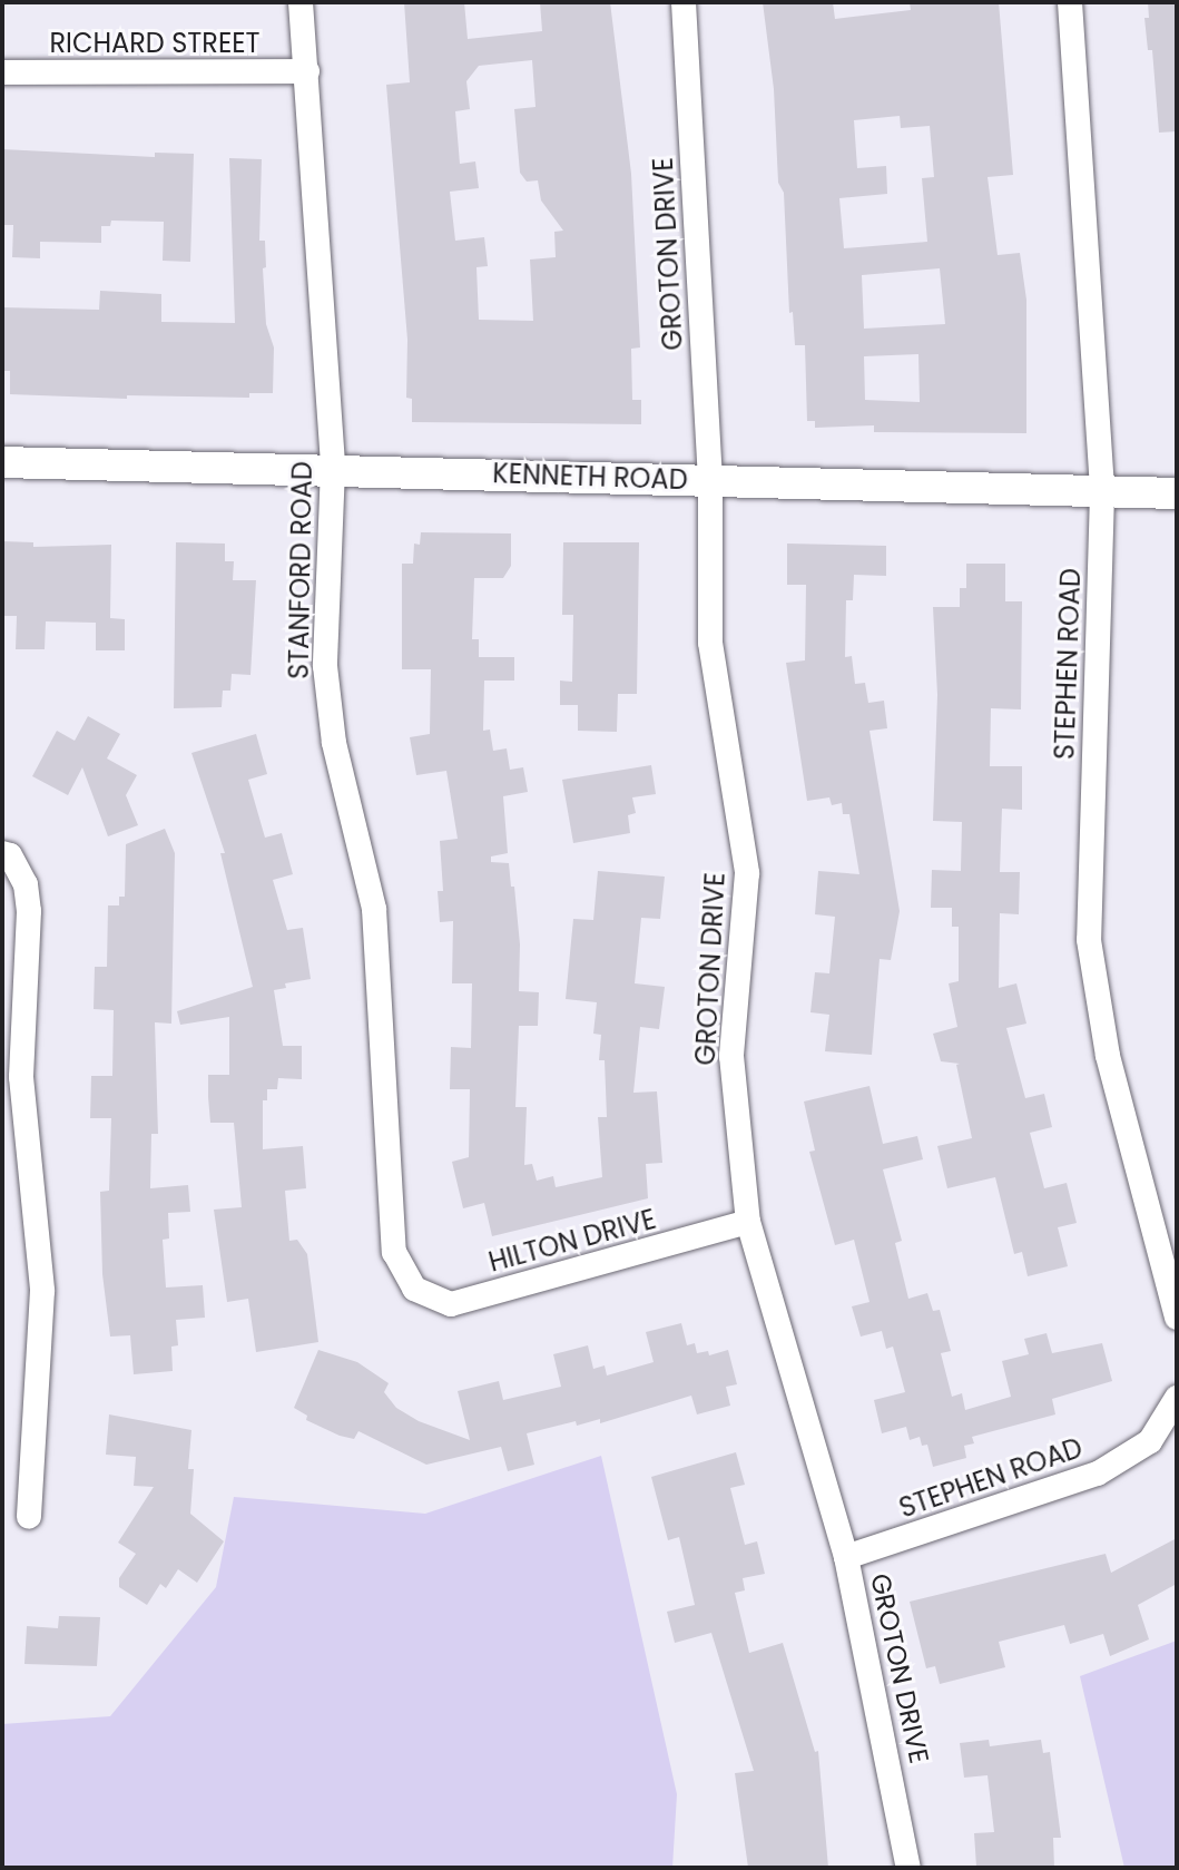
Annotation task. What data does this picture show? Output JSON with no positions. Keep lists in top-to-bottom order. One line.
{"streets":{"street":["RICHARD STREET","GROTON DRIVE","KENNETH ROAD","STANFORD ROAD","STEPHEN ROAD","HILTON DRIVE"]},"crossings":[["RICHARD STREET","STANFORD ROAD"],["GROTON DRIVE","KENNETH ROAD"],["GROTON DRIVE","STEPHEN ROAD"],["GROTON DRIVE","HILTON DRIVE"],["KENNETH ROAD","STANFORD ROAD"],["KENNETH ROAD","STEPHEN ROAD"],["STANFORD ROAD","HILTON DRIVE"]]}
